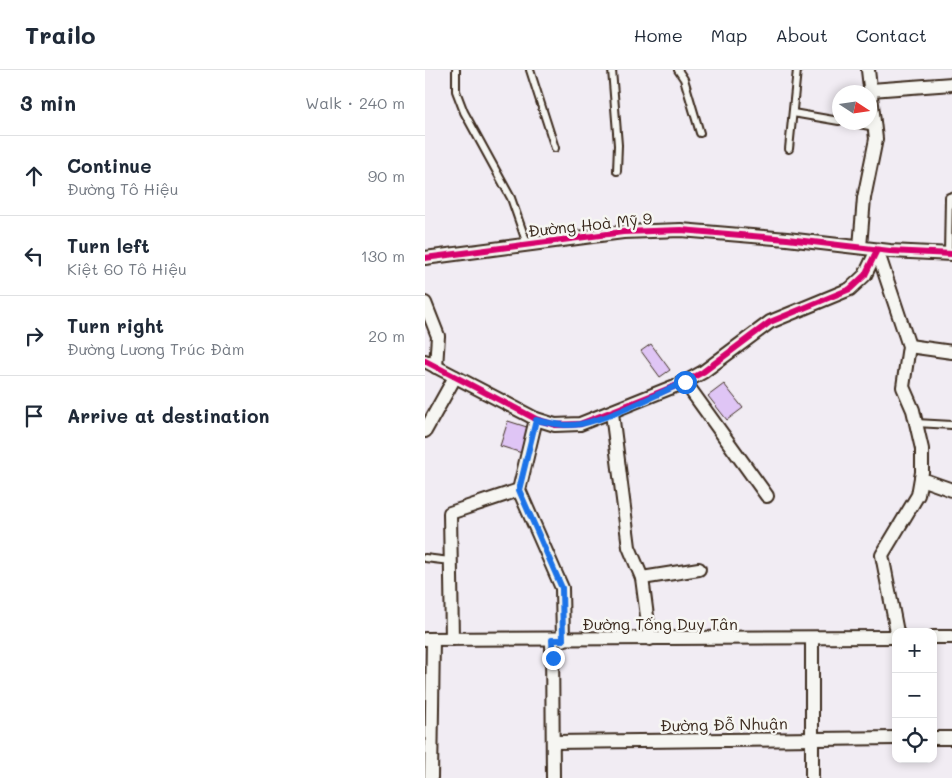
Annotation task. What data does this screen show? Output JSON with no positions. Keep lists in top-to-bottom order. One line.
{"streets":{"street":["Đường Hoà Mỹ 9","Đường Tống Duy Tân","Đường Đỗ Nhuận"]},"north":"right","page":{"header":"Trailo","nav":["Home","Map","About","Contact"],"heading":["3 min","Walk · 240 m"],"list":[["Continue","Đường Tô Hiệu","90 m"],["Turn left","Kiệt 60 Tô Hiệu","130 m"],["Turn right","Đường Lương Trúc Đàm","20 m"],"Arrive at destination"],"map_buttons":["+","−"]}}
